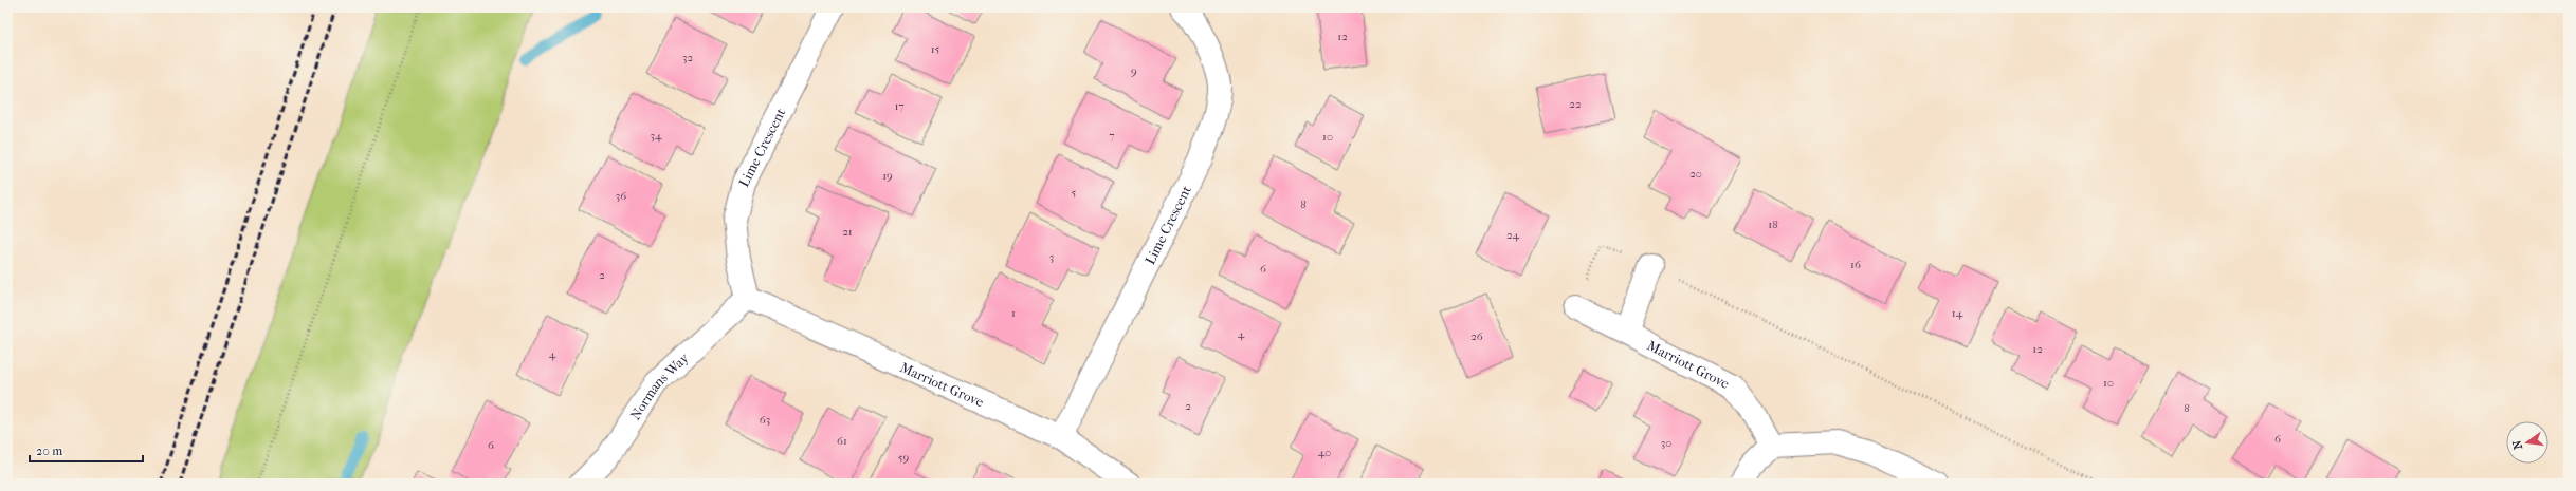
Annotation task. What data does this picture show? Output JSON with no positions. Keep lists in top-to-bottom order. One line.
{"streets":{"street":["Lime Crescent","Marriott Grove","Normans Way"]},"crossings":[["Lime Crescent","Marriott Grove"],["Lime Crescent","Normans Way"],["Marriott Grove","Normans Way"]],"house_numbers":["12","15","32","9","22","17","34","7","10","20","19","5","36","8","18","21","24","3","16","6","2","1","14","4","26","12","4","10","2","8","63","6","61","30","6","40","59"],"scale_bar":"20 m","north":"left"}
